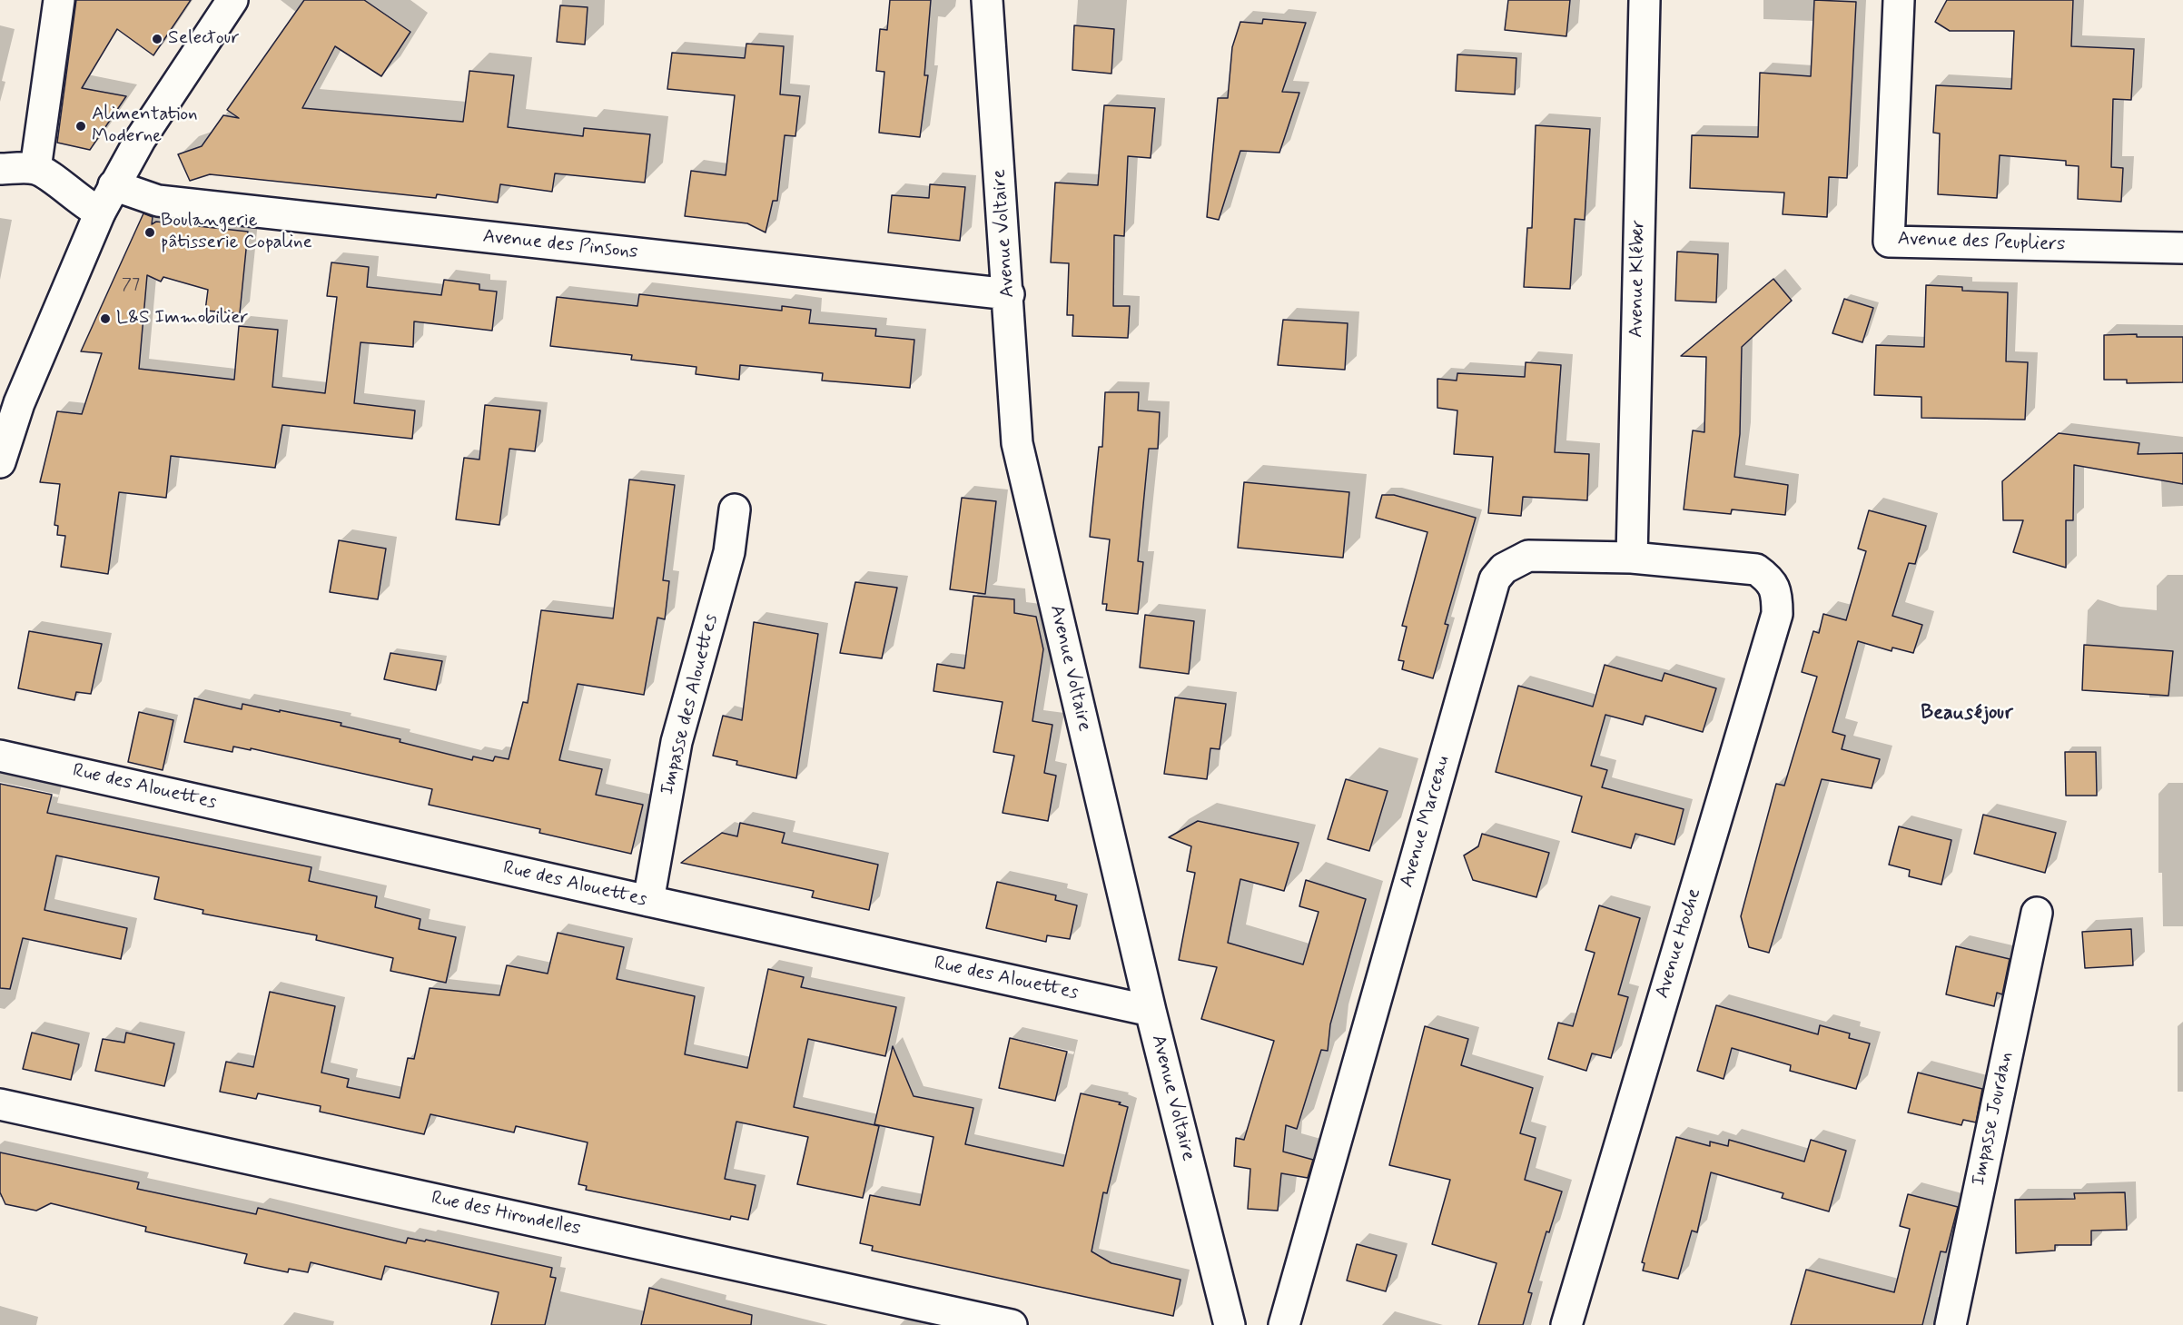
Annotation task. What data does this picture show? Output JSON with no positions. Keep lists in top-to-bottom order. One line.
{"streets":{"street":["Avenue Voltaire","Avenue des Peupliers","Avenue des Pinsons","Avenue Kléber","Impasse des Alouettes","Rue des Alouettes","Avenue Marceau","Avenue Hoche","Impasse Jourdan","Rue des Hirondelles"]},"crossings":[["Avenue Voltaire","Avenue des Pinsons"],["Avenue Voltaire","Rue des Alouettes"],["Avenue Kléber","Avenue Marceau"],["Impasse des Alouettes","Rue des Alouettes"],["Avenue Marceau","Avenue Hoche"]],"districts":["Beauséjour"],"places":["Selectour","Alimentation Moderne","Boulangerie pâtisserie Copaline","L&S Immobilier"],"house_numbers":["77"]}
